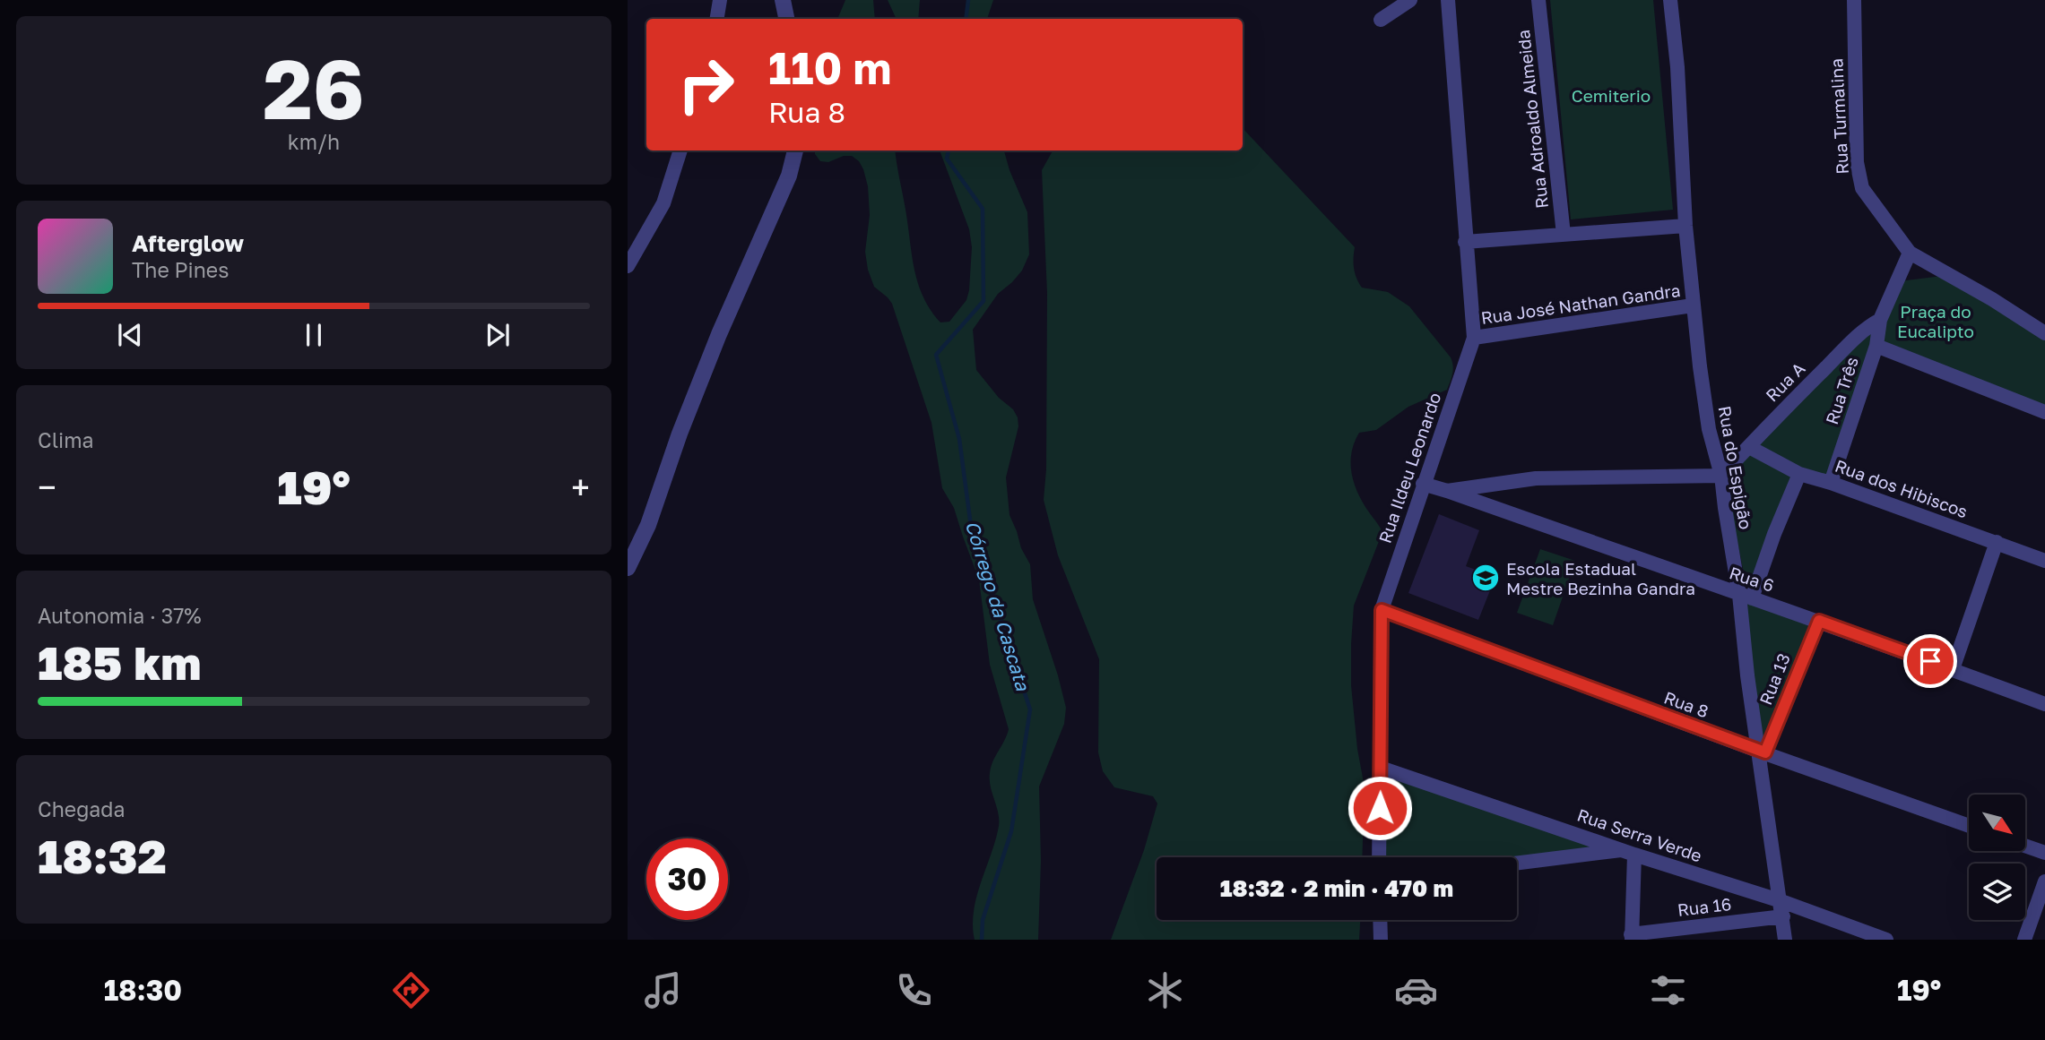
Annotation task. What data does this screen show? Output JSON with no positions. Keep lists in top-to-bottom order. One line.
{"streets":{"street":["Rua Turmalina","Rua Adroaldo Almeida","Rua José Nathan Gandra","Rua A","Rua Três","Rua Ildeu Leonardo","Rua do Espigão","Rua dos Hibiscos","Rua 6","Rua 13","Rua 8","Rua Serra Verde","Rua 16"]},"crossings":[["Rua José Nathan Gandra","Rua Ildeu Leonardo"],["Rua José Nathan Gandra","Rua do Espigão"],["Rua A","Rua do Espigão"],["Rua A","Rua dos Hibiscos"],["Rua Três","Rua dos Hibiscos"],["Rua Ildeu Leonardo","Rua 8"],["Rua Ildeu Leonardo","Rua Serra Verde"],["Rua do Espigão","Rua 6"],["Rua do Espigão","Rua 13"],["Rua do Espigão","Rua 8"],["Rua do Espigão","Rua Serra Verde"],["Rua do Espigão","Rua 16"],["Rua 6","Rua 13"],["Rua 13","Rua 8"],["Rua Serra Verde","Rua 16"]],"water":["Córrego da Cascata"],"parks":["Cemiterio","Praça do Eucalipto"],"places":{"school or university":["Escola Estadual Mestre Bezinha Gandra"]},"north":"bottom right","page":{"tile":[["26","km/h"],"Clima",["Autonomia · 37%","185 km"],["Chegada","18:32"]],"turn":["110 m","Rua 8"],"song":["Afterglow","The Pines"],"heat":["−","19°","+"],"limit":"30","trip":"18:32 · 2 min · 470 m","tabs":["18:30","19°"]}}
